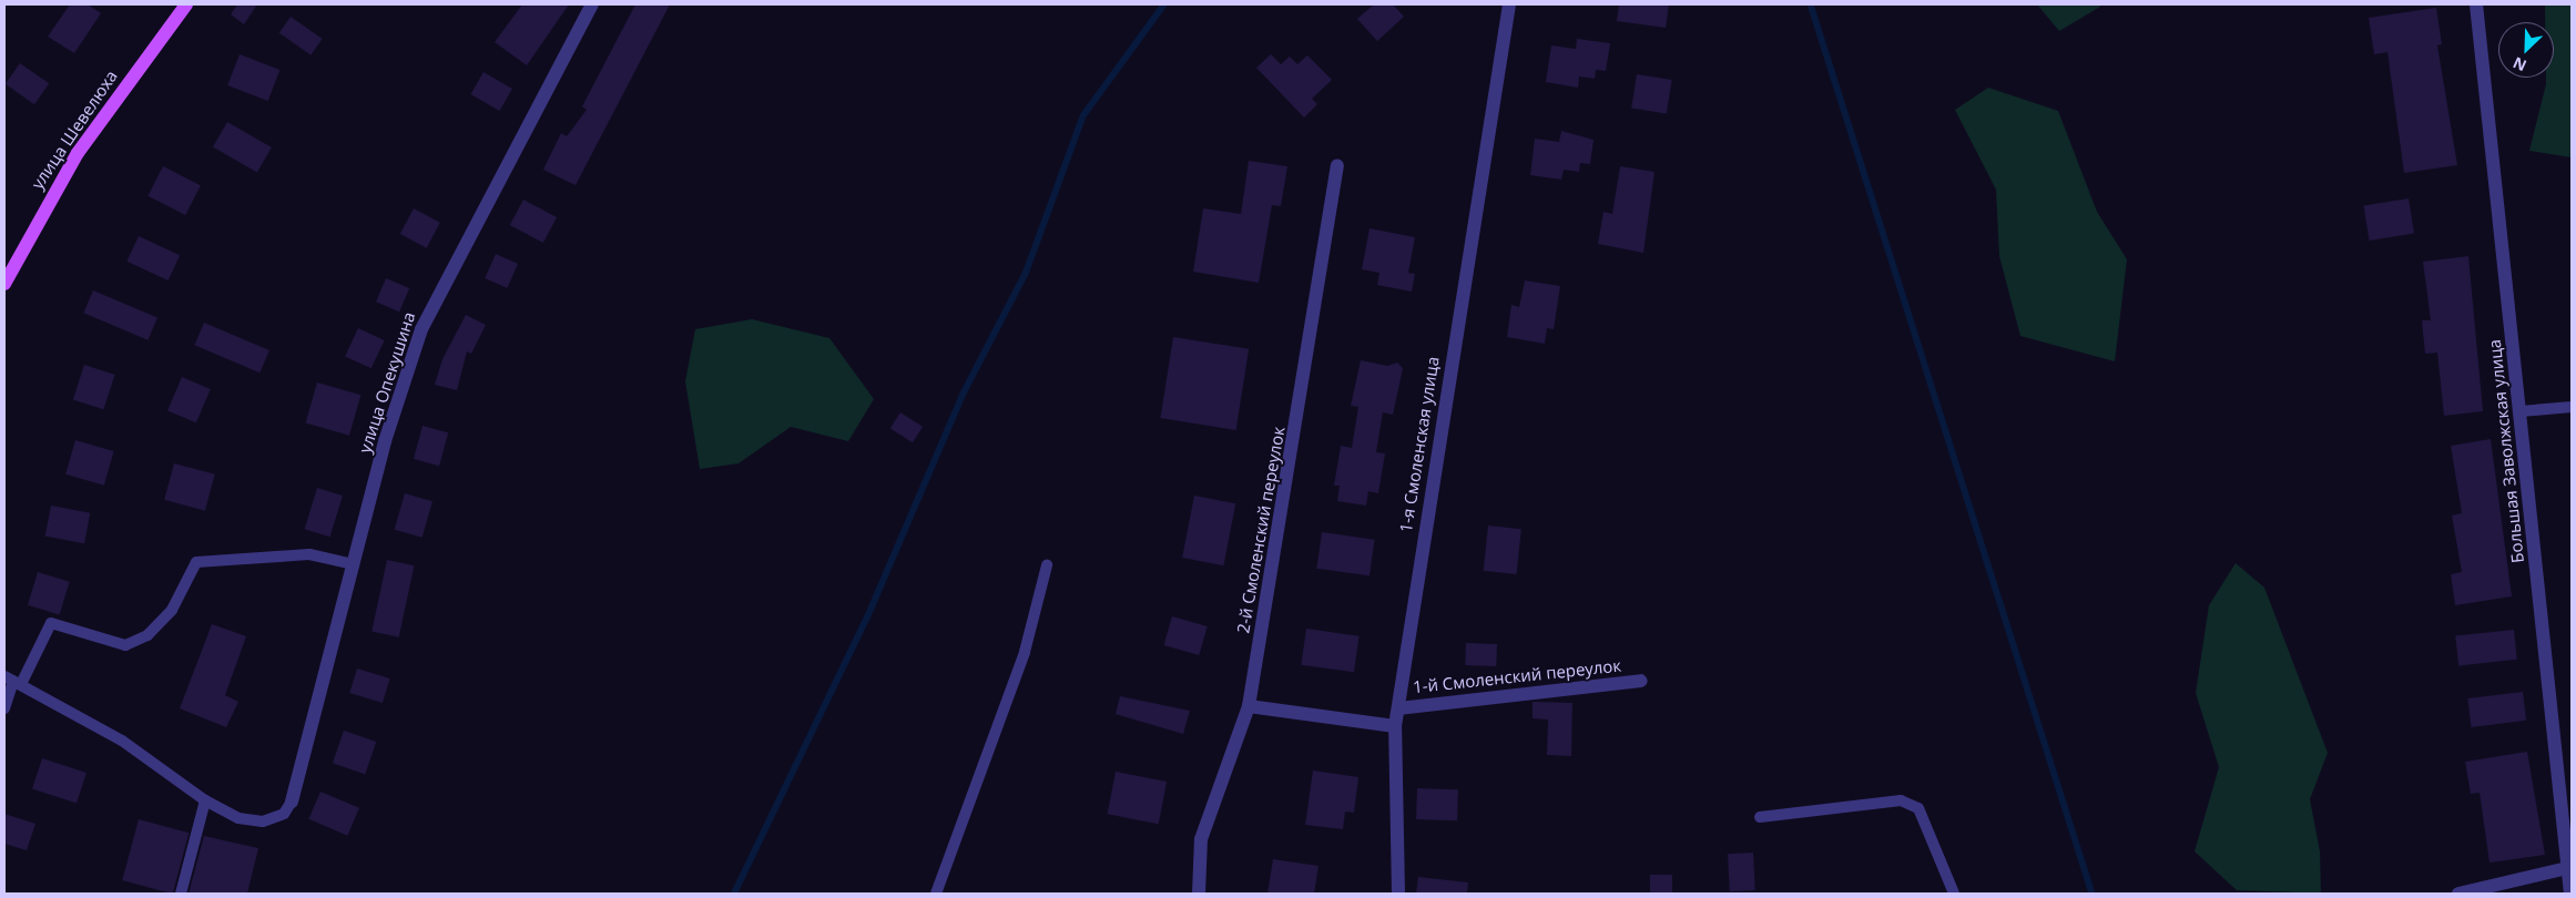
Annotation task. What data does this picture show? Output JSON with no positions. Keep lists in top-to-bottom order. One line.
{"streets":{"main road":["улица Шевелюха"],"street":["улица Опекушина","1-я Смоленская улица","Большая Заволжская улица","2-й Смоленский переулок","1-й Смоленский переулок"]},"crossings":[["1-я Смоленская улица","1-й Смоленский переулок"]],"north":"bottom left"}
